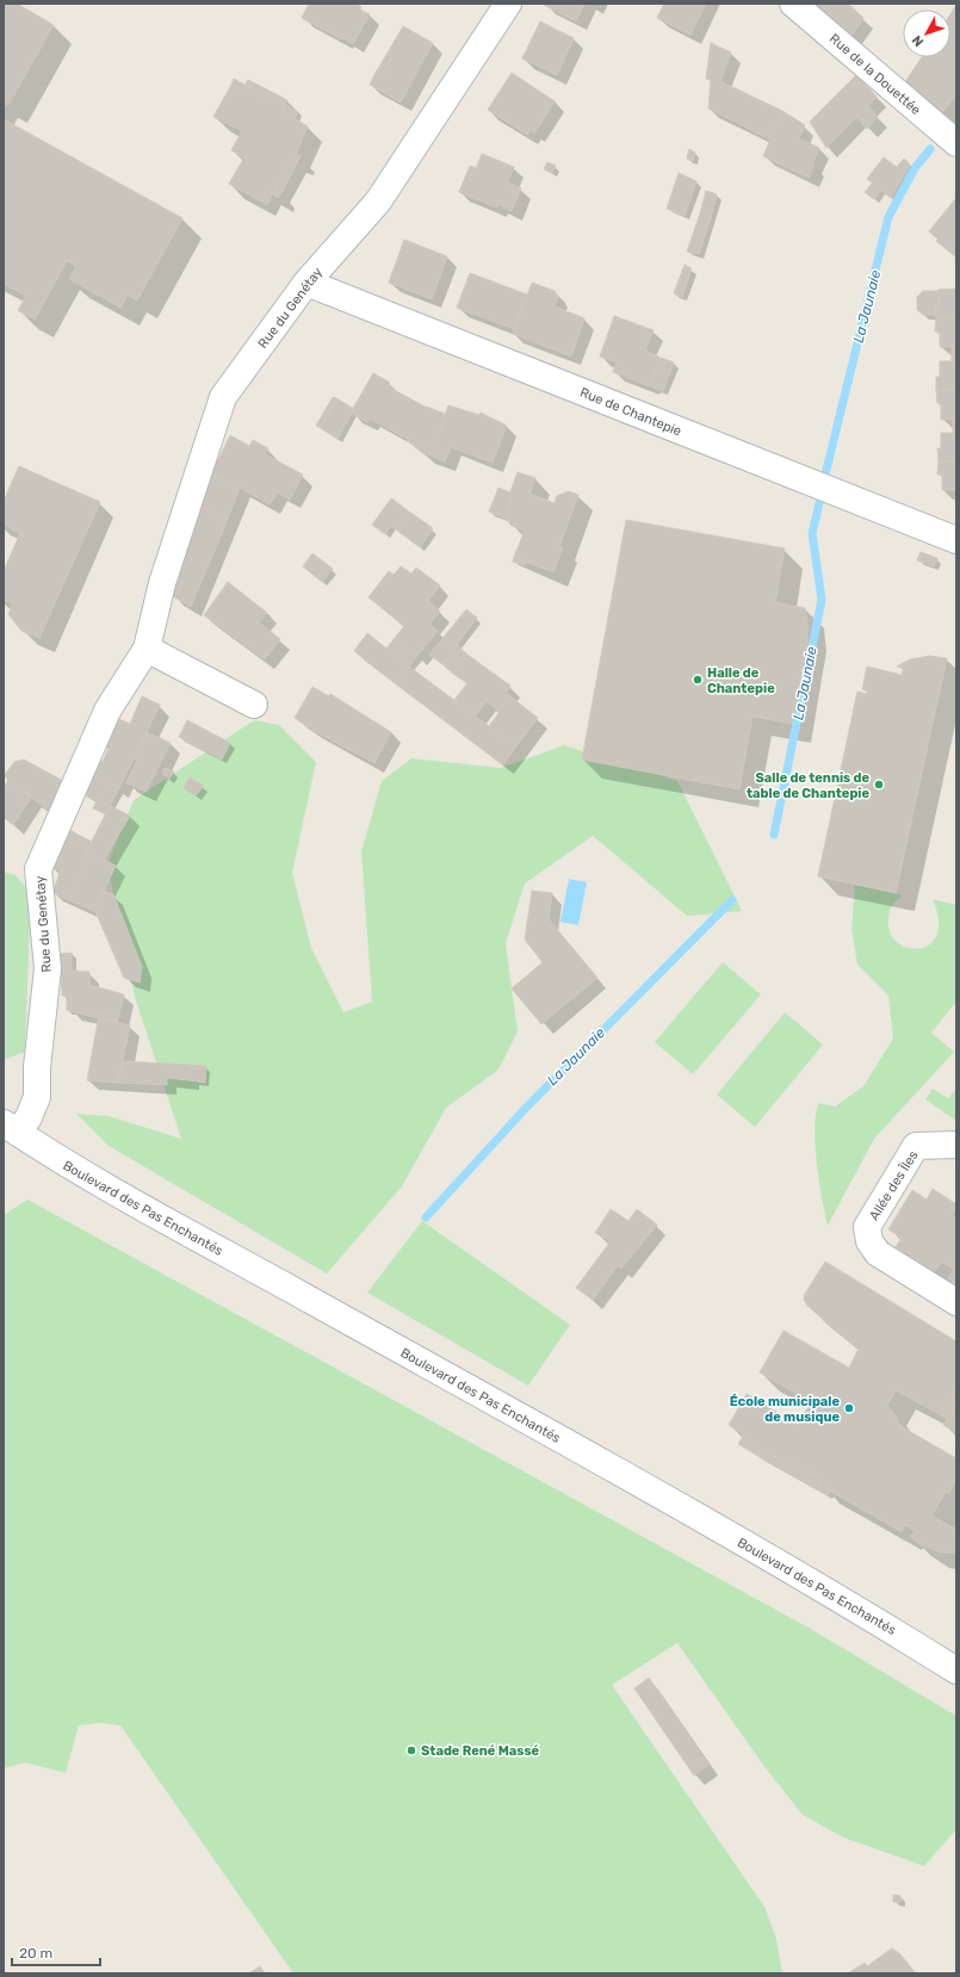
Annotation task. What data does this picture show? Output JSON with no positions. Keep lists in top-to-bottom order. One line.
{"streets":{"street":["Rue de la Douettée","Rue du Genétay","Rue de Chantepie","Allée des Îles","Boulevard des Pas Enchantés"]},"crossings":[["Rue du Genétay","Rue de Chantepie"],["Rue du Genétay","Boulevard des Pas Enchantés"]],"water":["La Jaunaie"],"places":["Halle de Chantepie","Salle de tennis de table de Chantepie","École municipale de musique","Stade René Massé"],"scale_bar":"20 m","north":"bottom left"}
